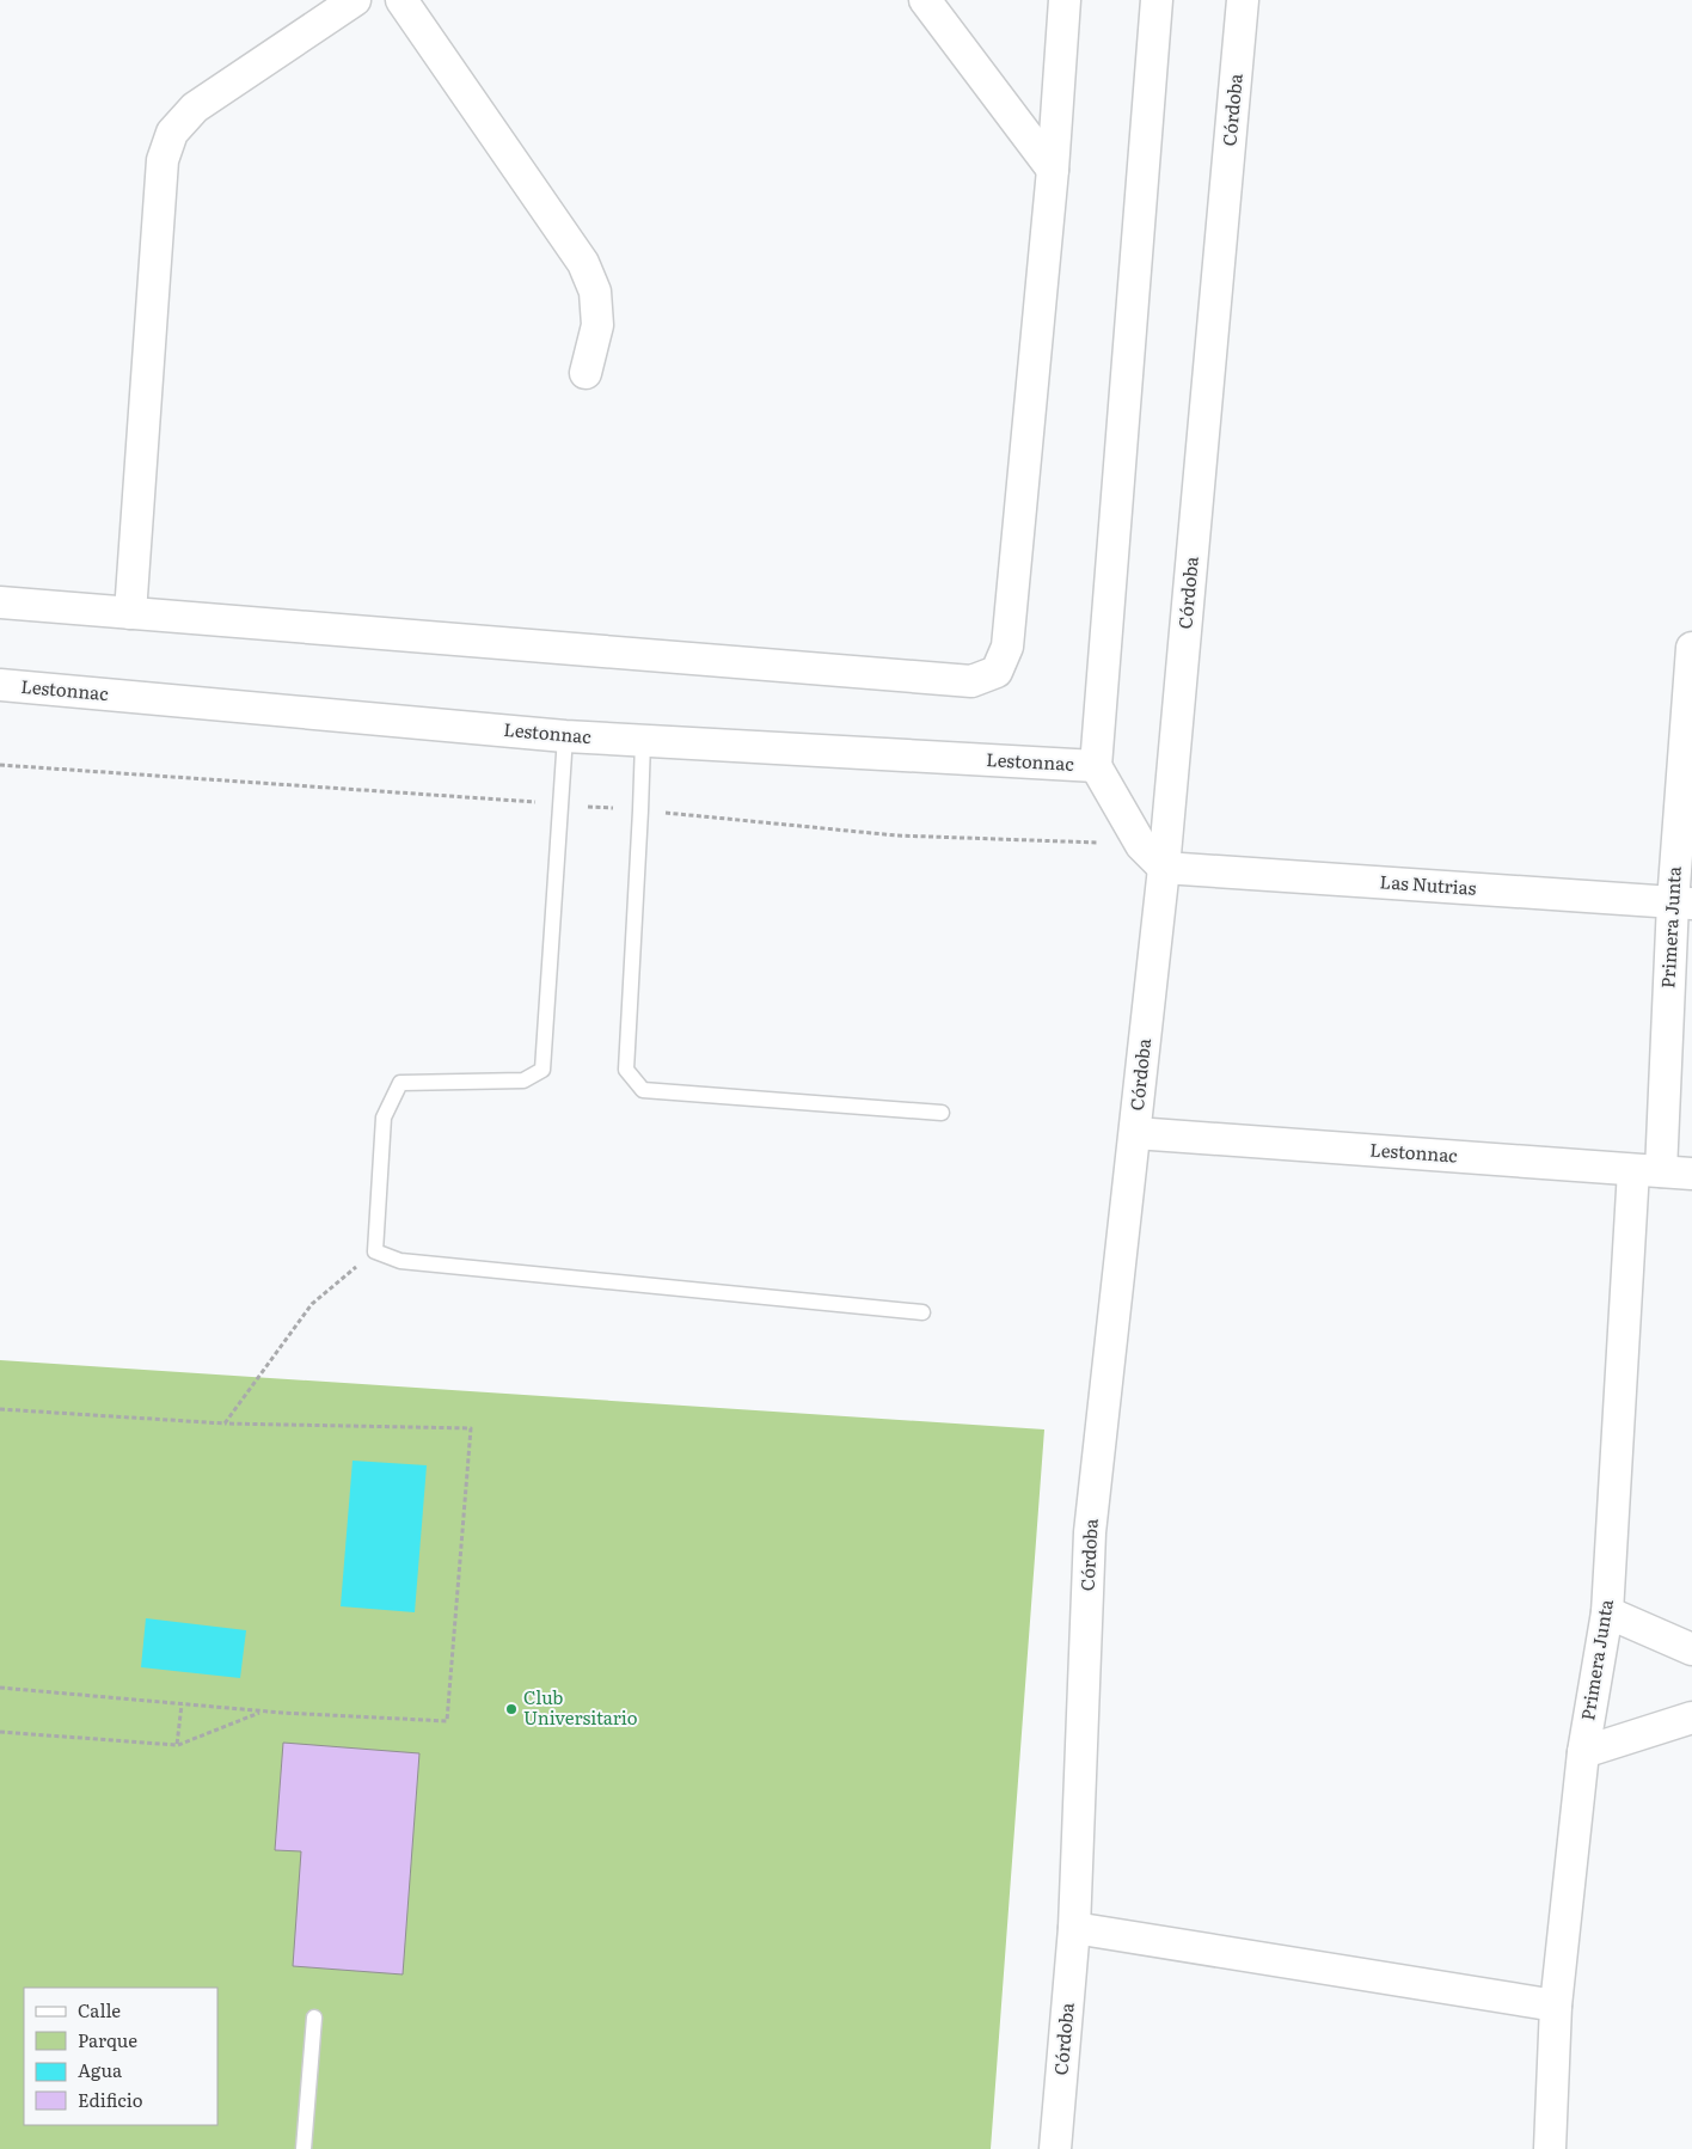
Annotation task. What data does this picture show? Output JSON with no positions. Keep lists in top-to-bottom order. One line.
{"streets":{"street":["Córdoba","Lestonnac","Las Nutrias","Primera Junta"]},"crossings":[["Córdoba","Lestonnac"],["Córdoba","Las Nutrias"],["Lestonnac","Primera Junta"],["Las Nutrias","Primera Junta"]],"places":["Club Universitario"],"legend":["Calle","Parque","Agua","Edificio"]}
